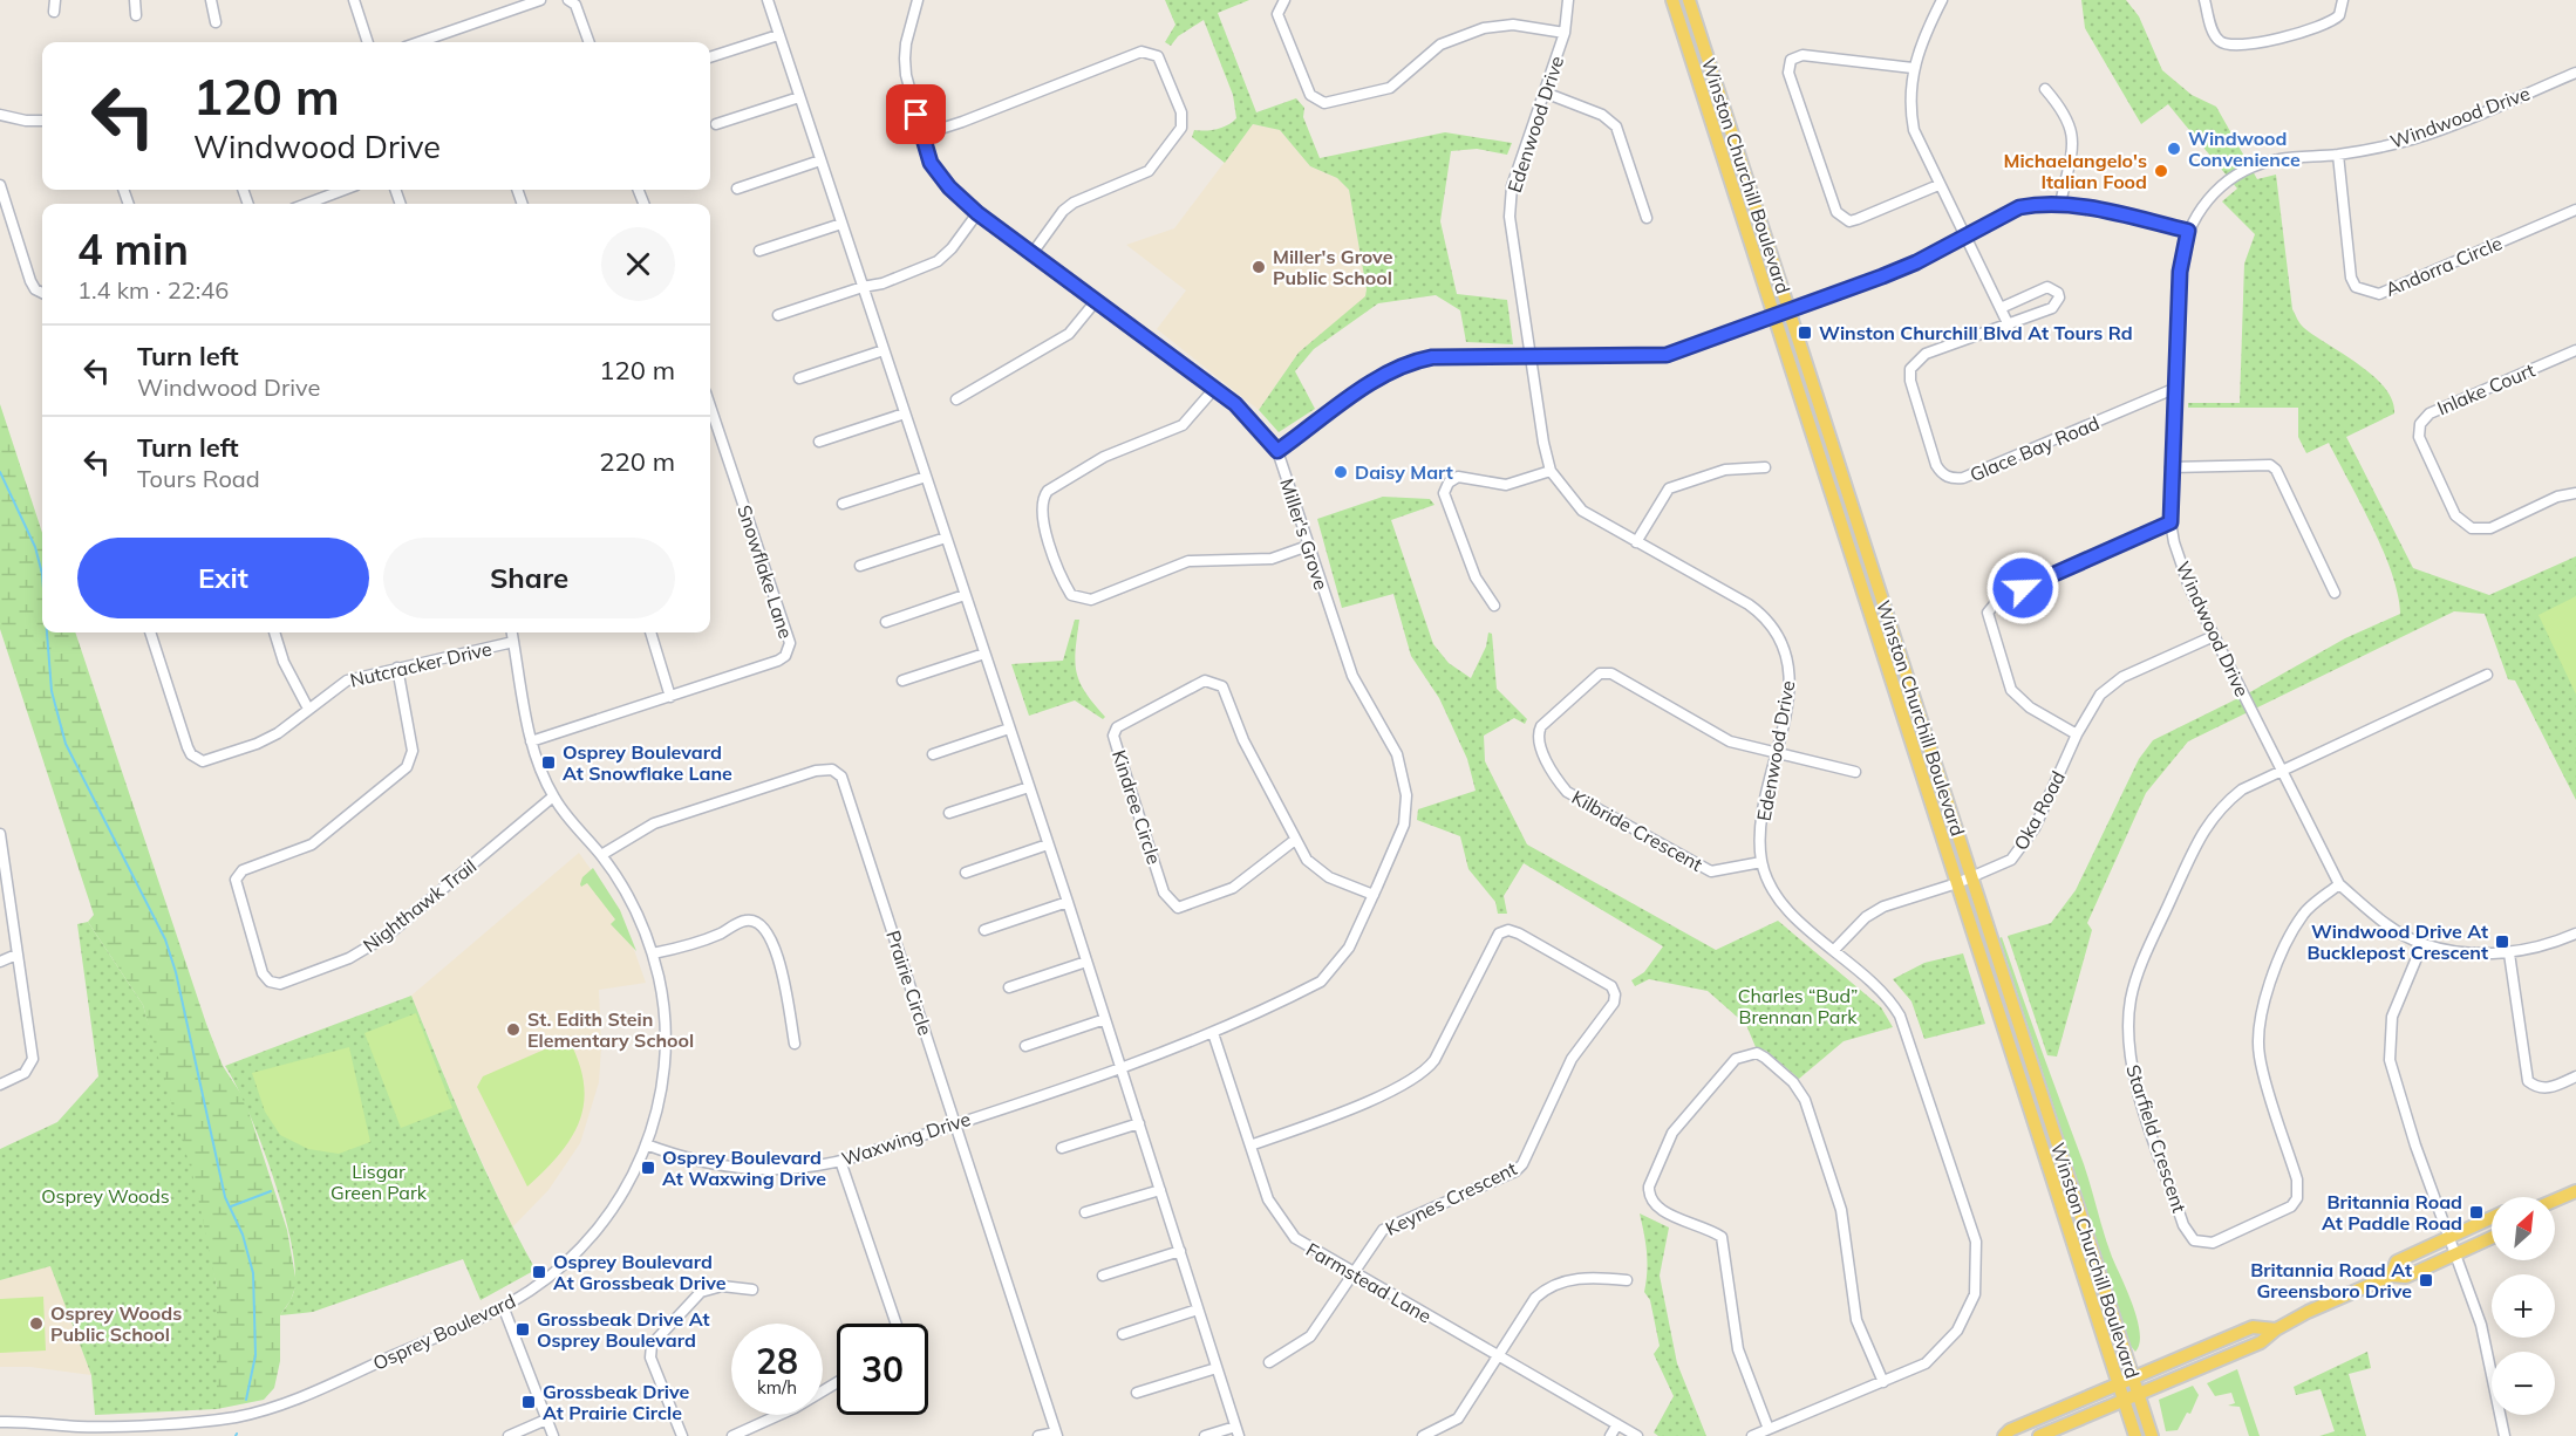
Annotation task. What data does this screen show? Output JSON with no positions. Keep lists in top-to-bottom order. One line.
{"streets":{"main road":["Winston Churchill Boulevard"],"street":["Windwood Drive","Edenwood Drive","Andorra Circle","Inlake Court","Glace Bay Road","Miller's Grove","Snowflake Lane","Nutcracker Drive","Kindree Circle","Oka Road","Kilbride Crescent","Nighthawk Trail","Prairie Circle","Waxwing Drive","Starfield Crescent","Keynes Crescent","Farmstead Lane","Osprey Boulevard"]},"crossings":[["Windwood Drive","Andorra Circle"],["Windwood Drive","Glace Bay Road"],["Windwood Drive","Oka Road"],["Windwood Drive","Starfield Crescent"],["Edenwood Drive","Kilbride Crescent"],["Winston Churchill Boulevard","Oka Road"],["Miller's Grove","Kindree Circle"],["Miller's Grove","Waxwing Drive"],["Miller's Grove","Farmstead Lane"],["Snowflake Lane","Osprey Boulevard"],["Nutcracker Drive","Nighthawk Trail"],["Nutcracker Drive","Osprey Boulevard"],["Nighthawk Trail","Osprey Boulevard"],["Prairie Circle","Waxwing Drive"],["Prairie Circle","Osprey Boulevard"],["Waxwing Drive","Osprey Boulevard"],["Keynes Crescent","Farmstead Lane"]],"parks":["Charles “Bud” Brennan Park","Lisgar Green Park","Osprey Woods"],"places":{"other":["Windwood Convenience","Michaelangelo's Italian Food","Miller's Grove Public School","Daisy Mart","St. Edith Stein Elementary School","Osprey Woods Public School"],"transit":["Winston Churchill Blvd At Tours Rd","Osprey Boulevard At Snowflake Lane","Windwood Drive At Bucklepost Crescent","Osprey Boulevard At Waxwing Drive","Britannia Road At Paddle Road","Osprey Boulevard At Grossbeak Drive","Britannia Road At Greensboro Drive","Grossbeak Drive At Osprey Boulevard","Grossbeak Drive At Prairie Circle"]},"north":"top right","page":{"turn":["120 m","Windwood Drive"],"heading":["4 min","1.4 km · 22:46"],"list":[{"name":"Turn left","note":"Windwood Drive","value":"120 m"},{"name":"Turn left","note":"Tours Road","value":"220 m"}],"buttons":["Exit","Share"],"map_buttons":["+","−"],"speed":"28 km/h","limit":"30"}}
